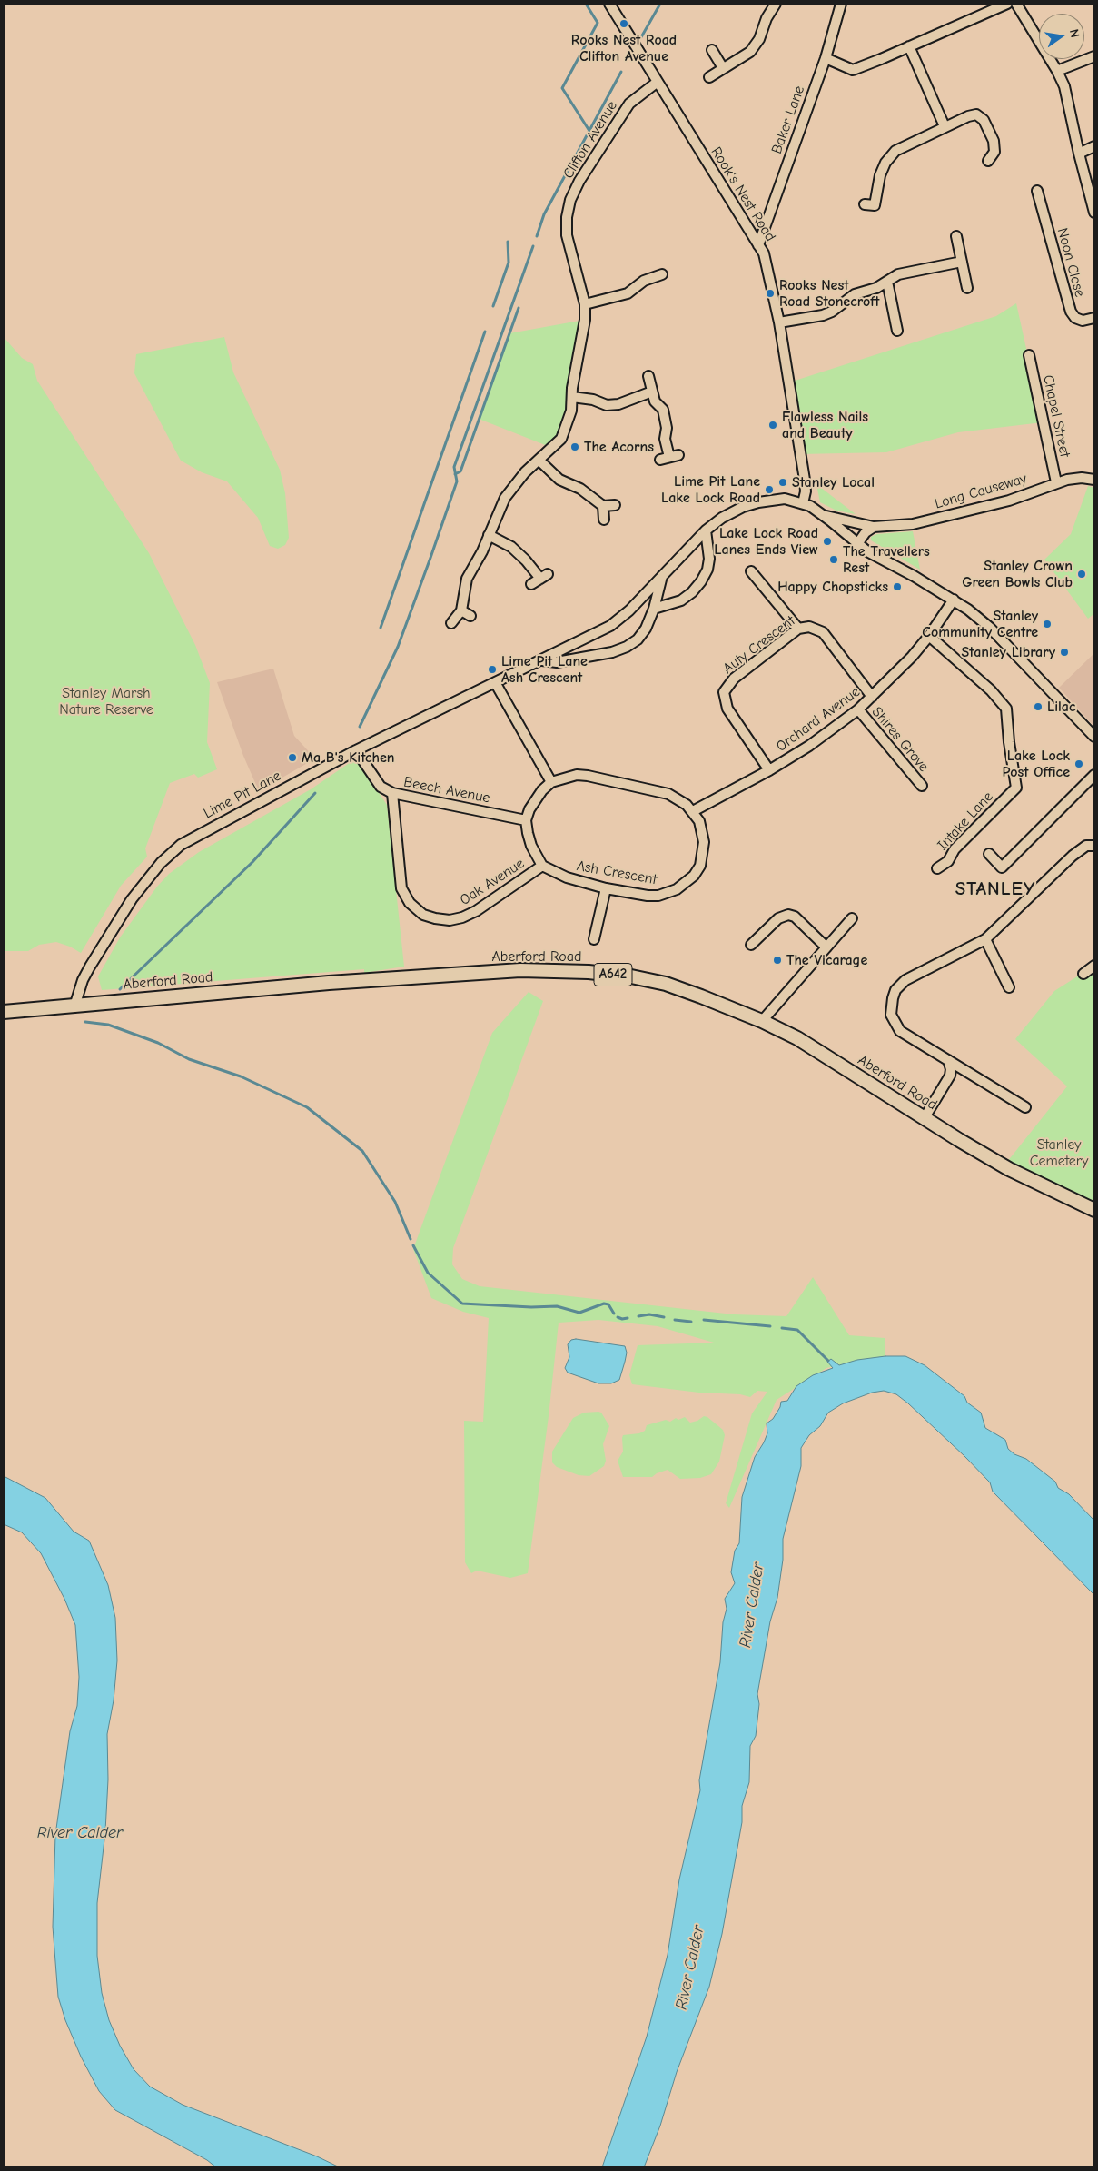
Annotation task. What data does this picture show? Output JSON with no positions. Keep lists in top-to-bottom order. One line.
{"streets":{"main road":["Aberford Road","A642"],"street":["Baker Lane","Clifton Avenue","Rook's Nest Road","Noon Close","Chapel Street","Long Causeway","Auty Crescent","Orchard Avenue","Shires Grove","Beech Avenue","Lime Pit Lane","Intake Lane","Ash Crescent","Oak Avenue"]},"crossings":[["Baker Lane","Rook's Nest Road"],["Clifton Avenue","Rook's Nest Road"],["Rook's Nest Road","Lime Pit Lane"],["Chapel Street","Long Causeway"],["Long Causeway","Lime Pit Lane"],["Auty Crescent","Orchard Avenue"],["Orchard Avenue","Shires Grove"],["Orchard Avenue","Beech Avenue"],["Orchard Avenue","Intake Lane"],["Orchard Avenue","Ash Crescent"],["Orchard Avenue","Oak Avenue"],["Beech Avenue","Lime Pit Lane"],["Beech Avenue","Ash Crescent"],["Beech Avenue","Oak Avenue"],["Lime Pit Lane","Aberford Road"],["Ash Crescent","Oak Avenue"]],"districts":["STANLEY"],"water":["River Calder"],"parks":["Stanley Marsh Nature Reserve","Stanley Cemetery"],"places":["Rooks Nest Road Clifton Avenue","Rooks Nest Road Stonecroft","Flawless Nails and Beauty","The Acorns","Stanley Local","Lime Pit Lane Lake Lock Road","Lake Lock Road Lanes Ends View","The Travellers Rest","Stanley Crown Green Bowls Club","Happy Chopsticks","Stanley Community Centre","Stanley Library","Lime Pit Lane Ash Crescent","Lilac","Ma B's Kitchen","Lake Lock Post Office","The Vicarage"],"north":"right"}
